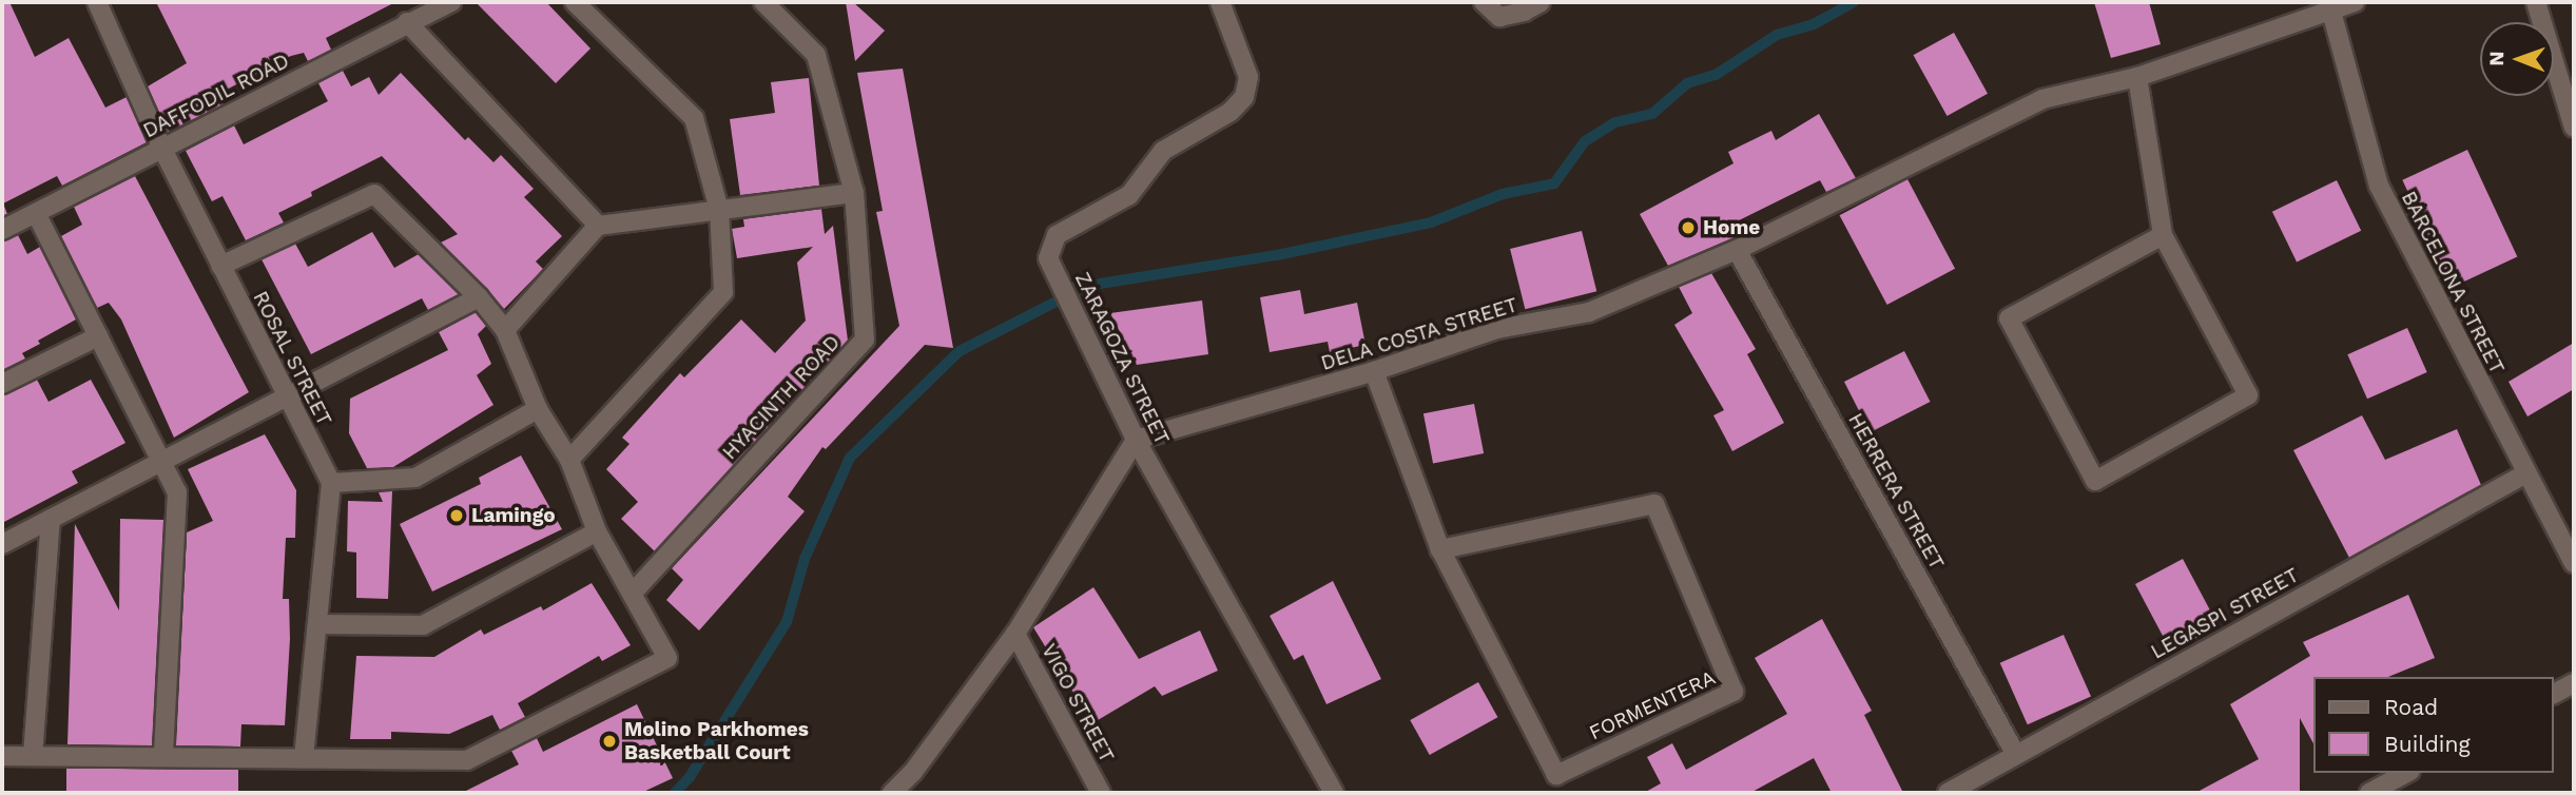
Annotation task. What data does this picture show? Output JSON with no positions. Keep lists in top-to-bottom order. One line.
{"streets":{"street":["DAFFODIL ROAD","BARCELONA STREET","DELA COSTA STREET","ROSAL STREET","ZARAGOZA STREET","HYACINTH ROAD","HERRERA STREET","LEGASPI STREET","VIGO STREET","FORMENTERA"]},"crossings":[["DAFFODIL ROAD","ROSAL STREET"],["BARCELONA STREET","DELA COSTA STREET"],["BARCELONA STREET","LEGASPI STREET"],["DELA COSTA STREET","ZARAGOZA STREET"],["DELA COSTA STREET","HERRERA STREET"],["DELA COSTA STREET","FORMENTERA"],["HERRERA STREET","LEGASPI STREET"]],"places":["Home","Lamingo","Molino Parkhomes Basketball Court"],"legend":["Road","Building"],"north":"left"}
